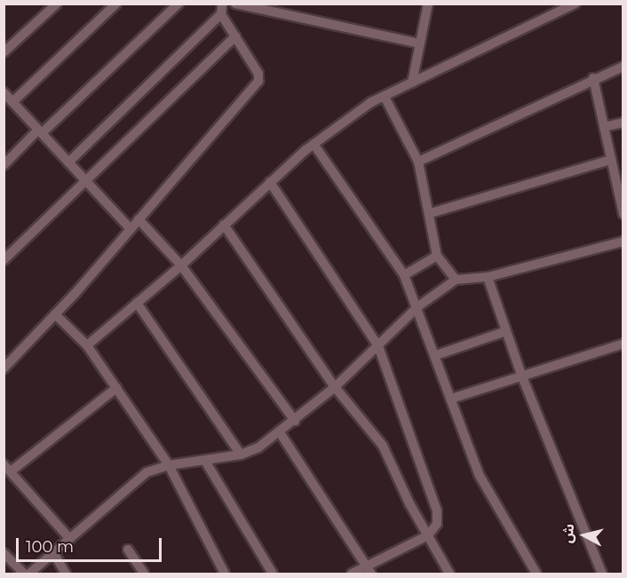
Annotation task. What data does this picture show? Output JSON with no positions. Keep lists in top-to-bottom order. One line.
{"scale_bar":"100 m","north":"left"}
